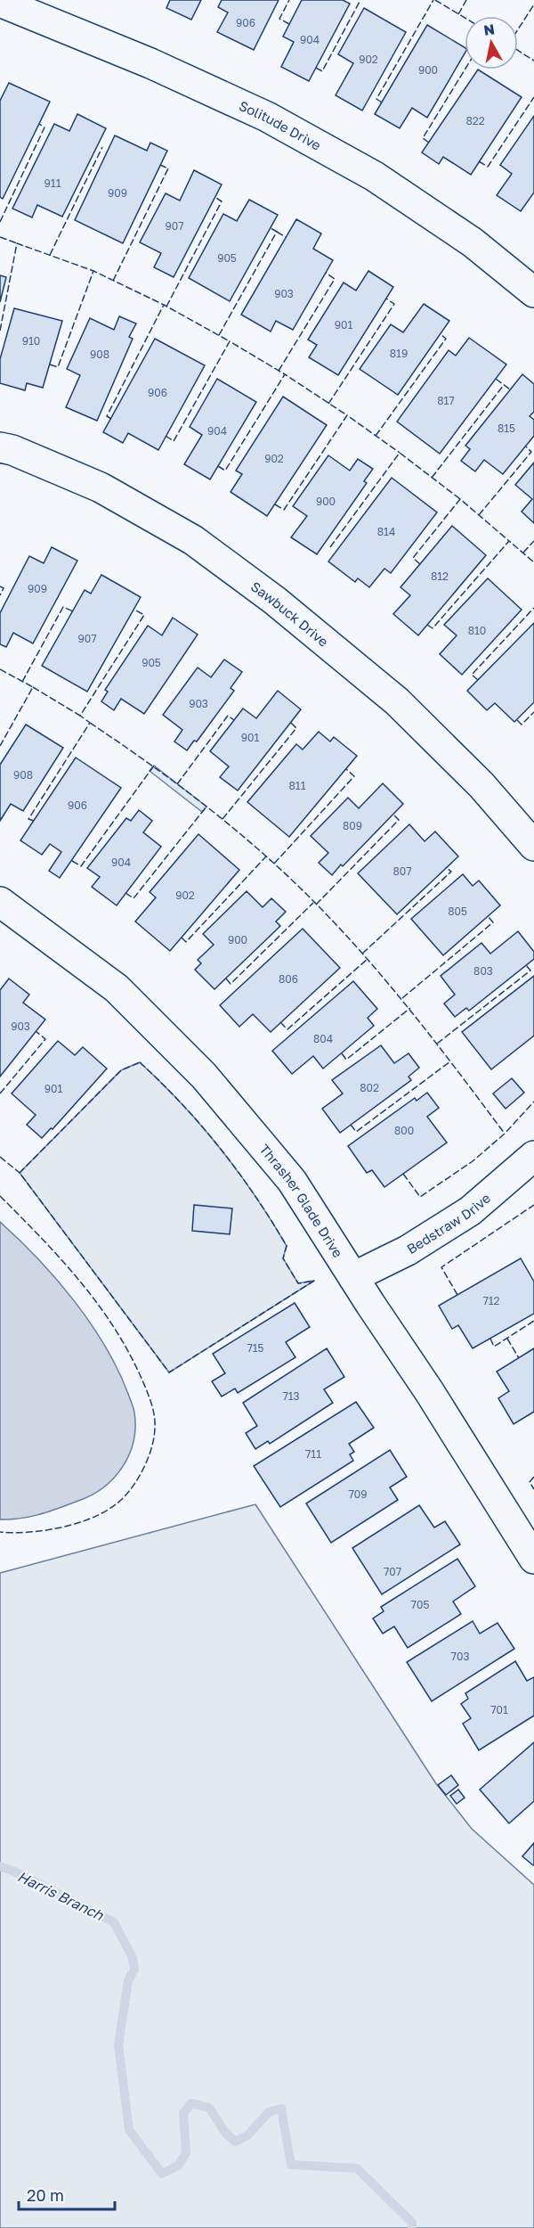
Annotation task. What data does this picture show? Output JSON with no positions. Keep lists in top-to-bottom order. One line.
{"streets":{"street":["Solitude Drive","Sawbuck Drive","Thrasher Glade Drive","Bedstraw Drive"]},"crossings":[["Thrasher Glade Drive","Bedstraw Drive"]],"water":["Harris Branch"],"house_numbers":["906","904","902","900","822","911","909","907","905","903","901","910","819","908","906","817","815","904","902","900","814","812","909","810","907","905","903","901","908","811","906","809","904","807","902","805","900","803","806","903","804","802","901","800","712","715","713","711","709","707","705","703","701"],"scale_bar":"20 m","north":"top"}
